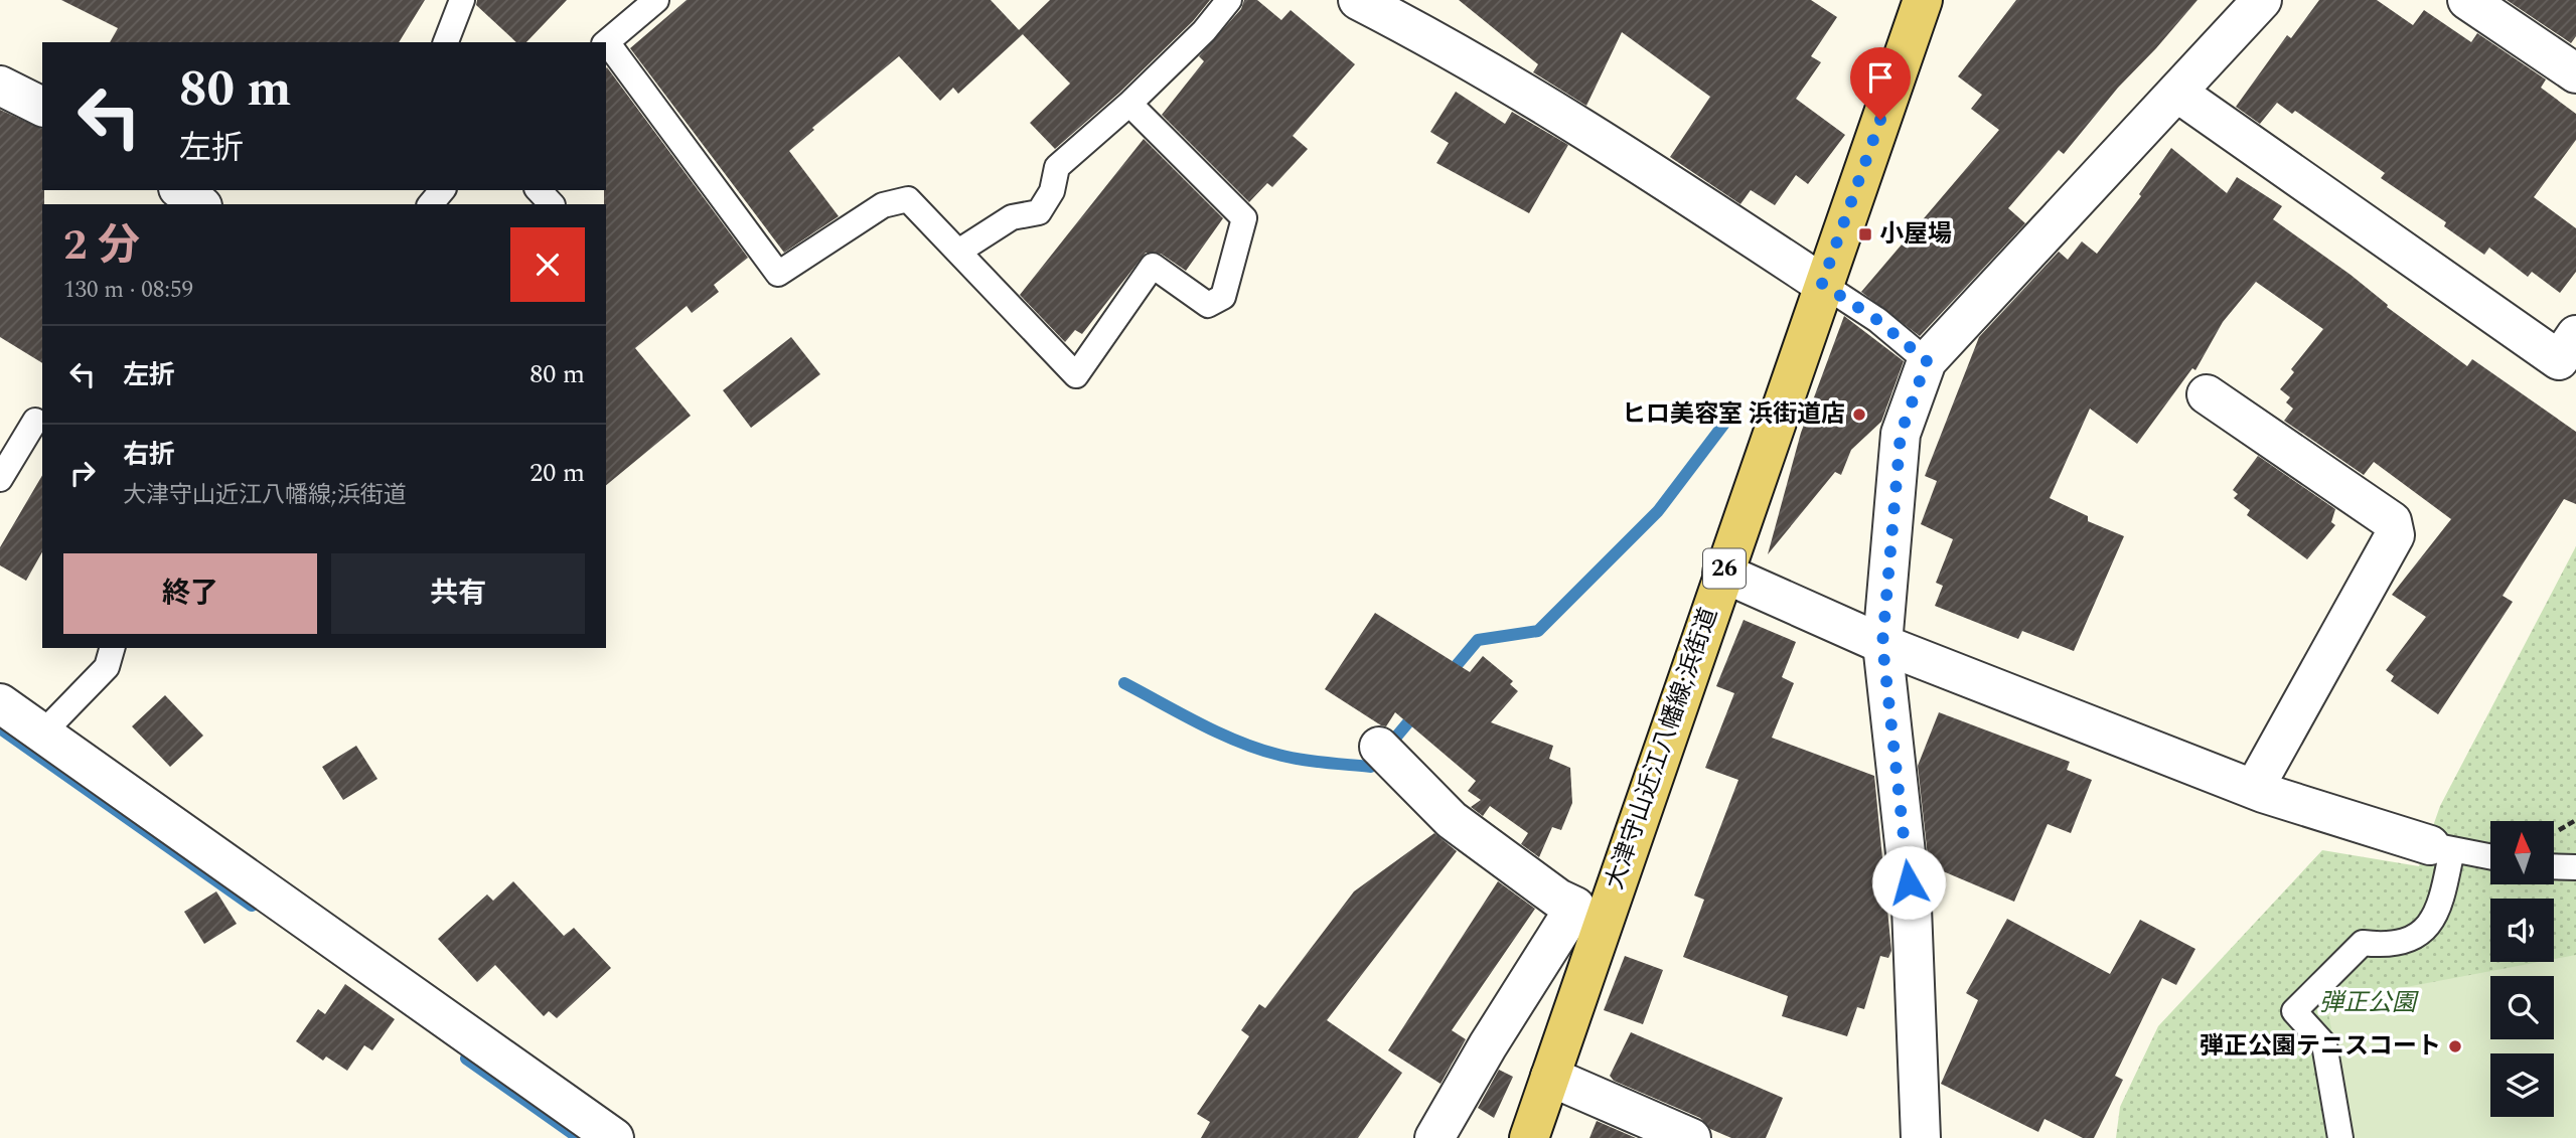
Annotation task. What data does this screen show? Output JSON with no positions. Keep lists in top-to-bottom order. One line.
{"streets":{"main road":["26","大津守山近江八幡線;浜街道"]},"parks":["弾正公園"],"places":{"transit":["小屋場"],"other":["ヒロ美容室 浜街道店","弾正公園テニスコート"]},"north":"top","page":{"turn":["80 m","左折"],"heading":["2 分","130 m · 08:59"],"list":[{"name":"左折","value":"80 m"},{"name":"右折","note":"大津守山近江八幡線;浜街道","value":"20 m"}],"buttons":["終了","共有"]}}
